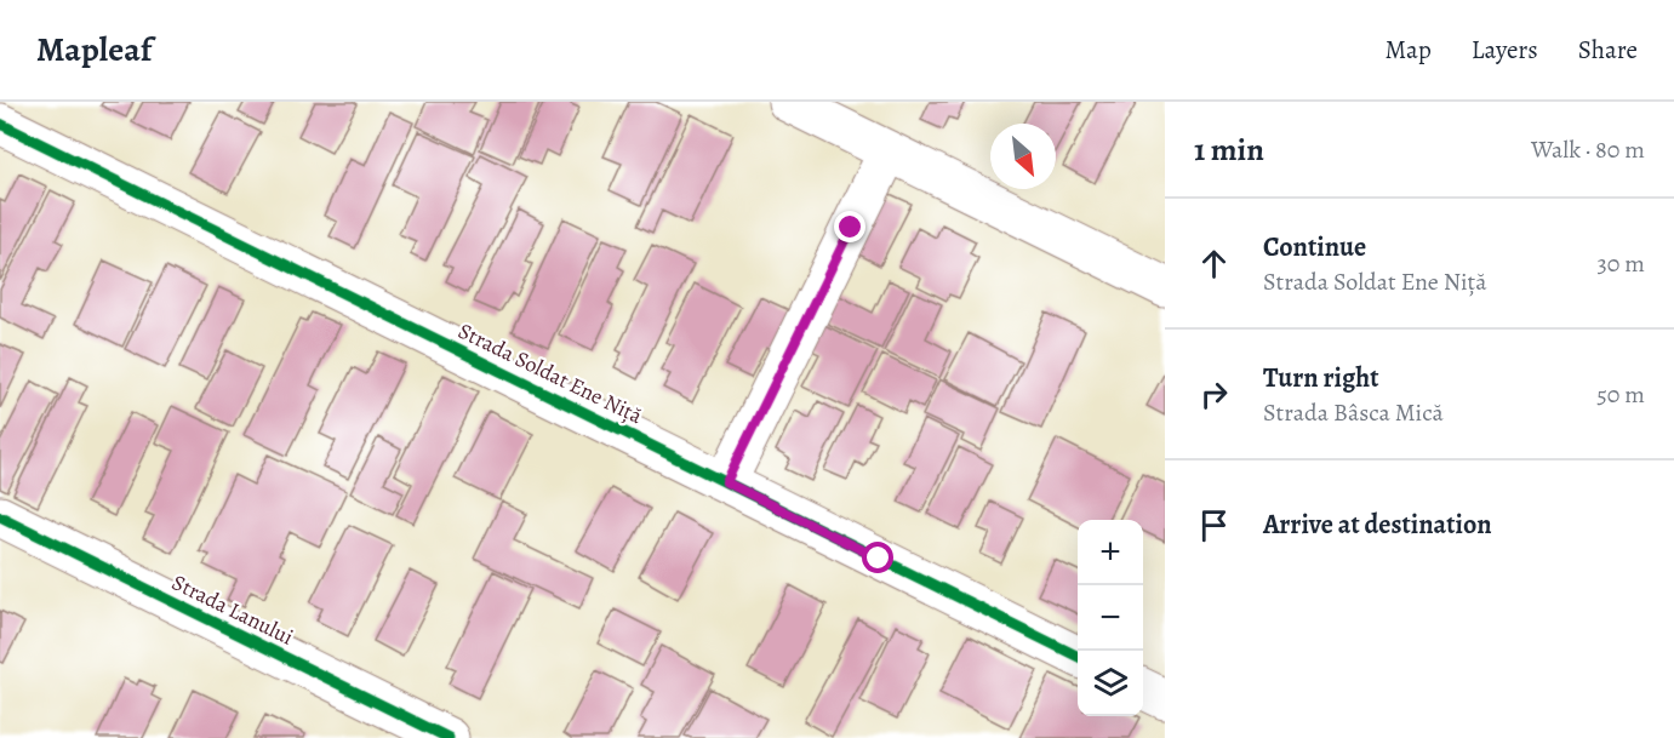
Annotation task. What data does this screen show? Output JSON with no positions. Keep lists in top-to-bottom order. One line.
{"streets":{"street":["Strada Soldat Ene Niță","Strada Lanului"]},"north":"bottom right","page":{"header":"Mapleaf","nav":["Map","Layers","Share"],"heading":["1 min","Walk · 80 m"],"list":[["Continue","Strada Soldat Ene Niță","30 m"],["Turn right","Strada Bâsca Mică","50 m"],"Arrive at destination"],"map_buttons":["+","−"]}}
